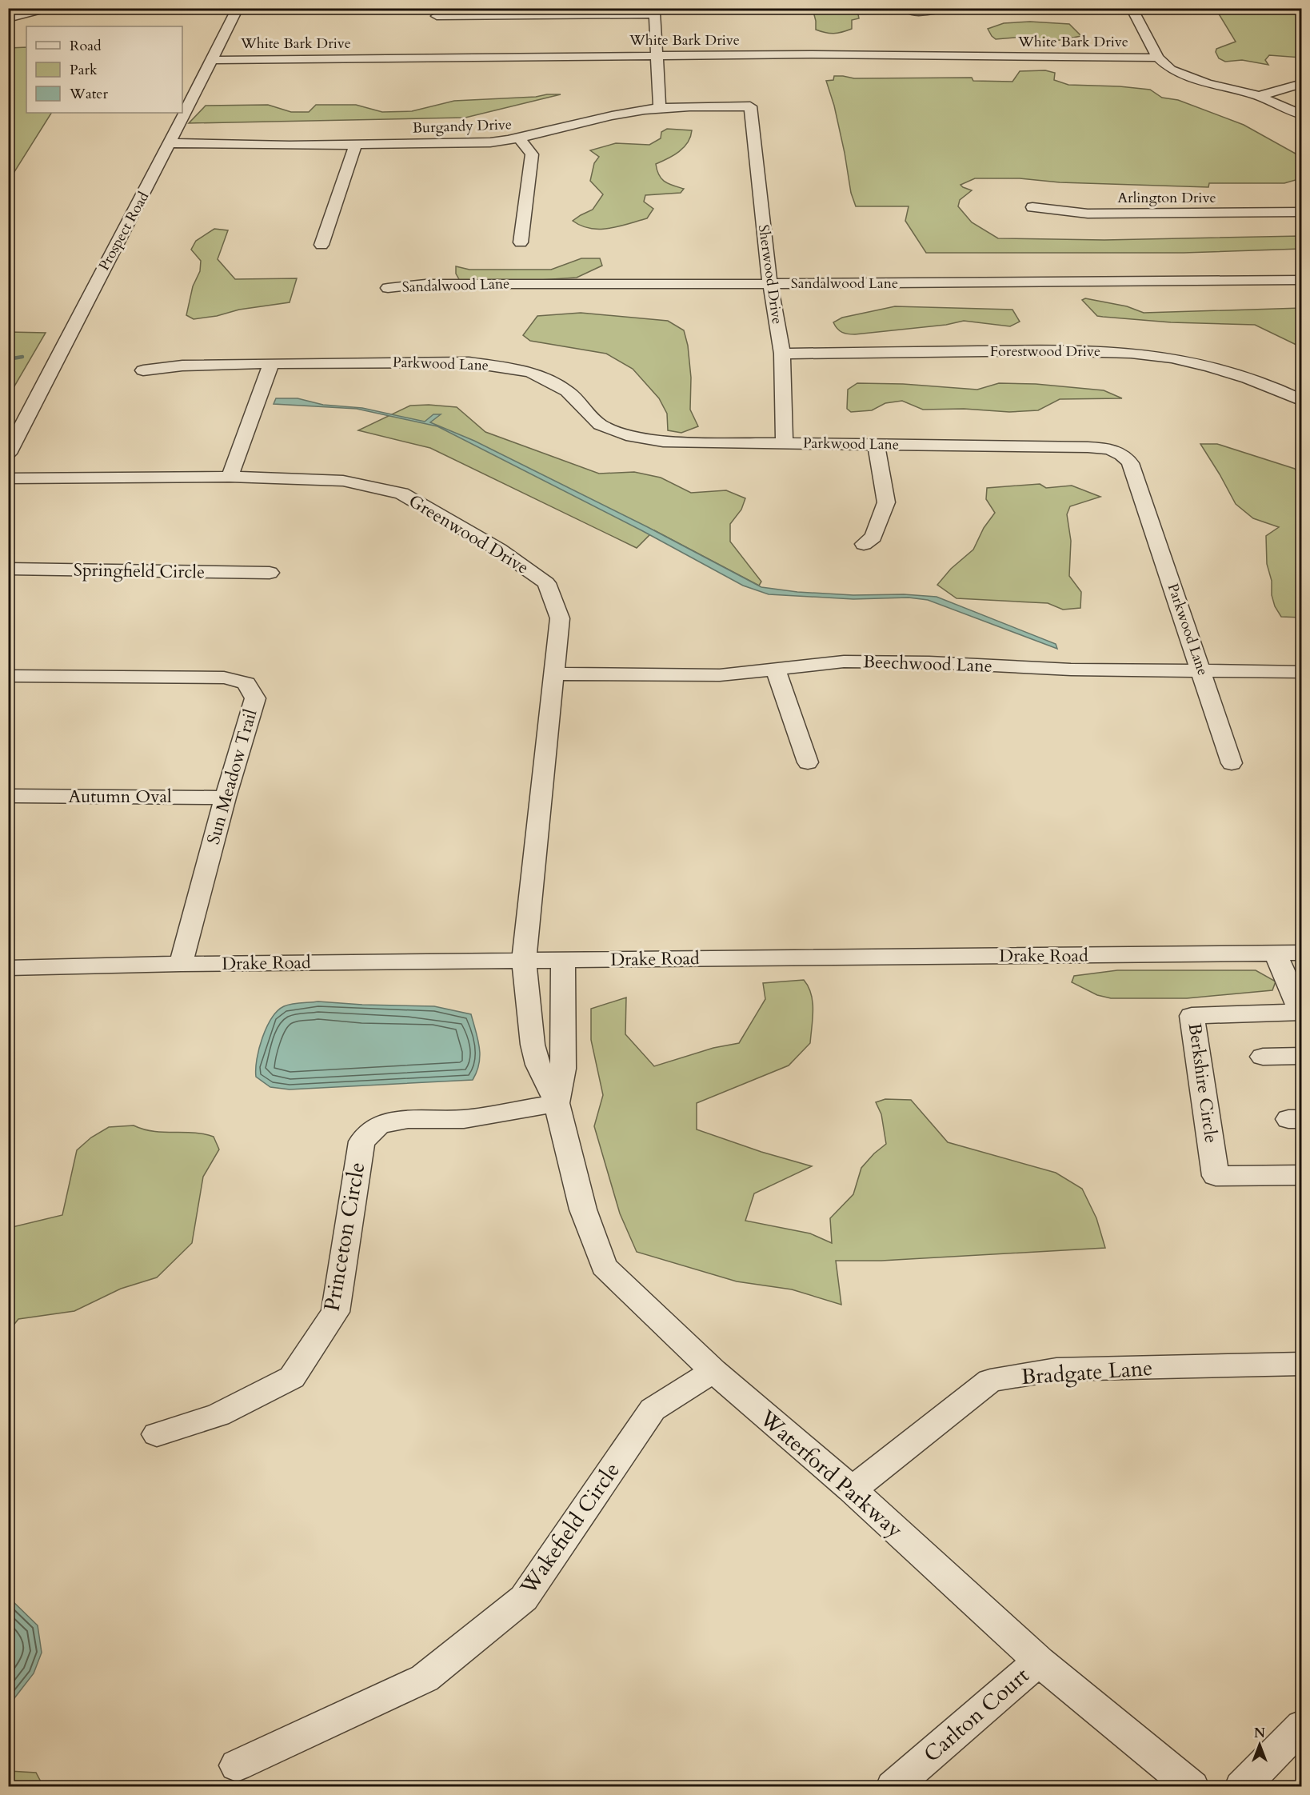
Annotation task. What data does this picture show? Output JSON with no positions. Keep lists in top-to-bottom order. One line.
{"streets":{"street":["White Bark Drive","Burgandy Drive","Arlington Drive","Prospect Road","Sherwood Drive","Sandalwood Lane","Forestwood Drive","Parkwood Lane","Greenwood Drive","Springfield Circle","Beechwood Lane","Sun Meadow Trail","Autumn Oval","Drake Road","Berkshire Circle","Princeton Circle","Bradgate Lane","Waterford Parkway","Wakefield Circle","Carlton Court"]},"crossings":[["White Bark Drive","Prospect Road"],["Burgandy Drive","Prospect Road"],["Burgandy Drive","Sherwood Drive"],["Sherwood Drive","Sandalwood Lane"],["Sherwood Drive","Forestwood Drive"],["Sherwood Drive","Parkwood Lane"],["Parkwood Lane","Beechwood Lane"],["Greenwood Drive","Beechwood Lane"],["Greenwood Drive","Drake Road"],["Greenwood Drive","Waterford Parkway"],["Sun Meadow Trail","Autumn Oval"],["Sun Meadow Trail","Drake Road"],["Drake Road","Berkshire Circle"],["Drake Road","Waterford Parkway"],["Princeton Circle","Waterford Parkway"],["Bradgate Lane","Waterford Parkway"],["Waterford Parkway","Wakefield Circle"],["Waterford Parkway","Carlton Court"]],"legend":["Road","Park","Water"],"north":"top"}
